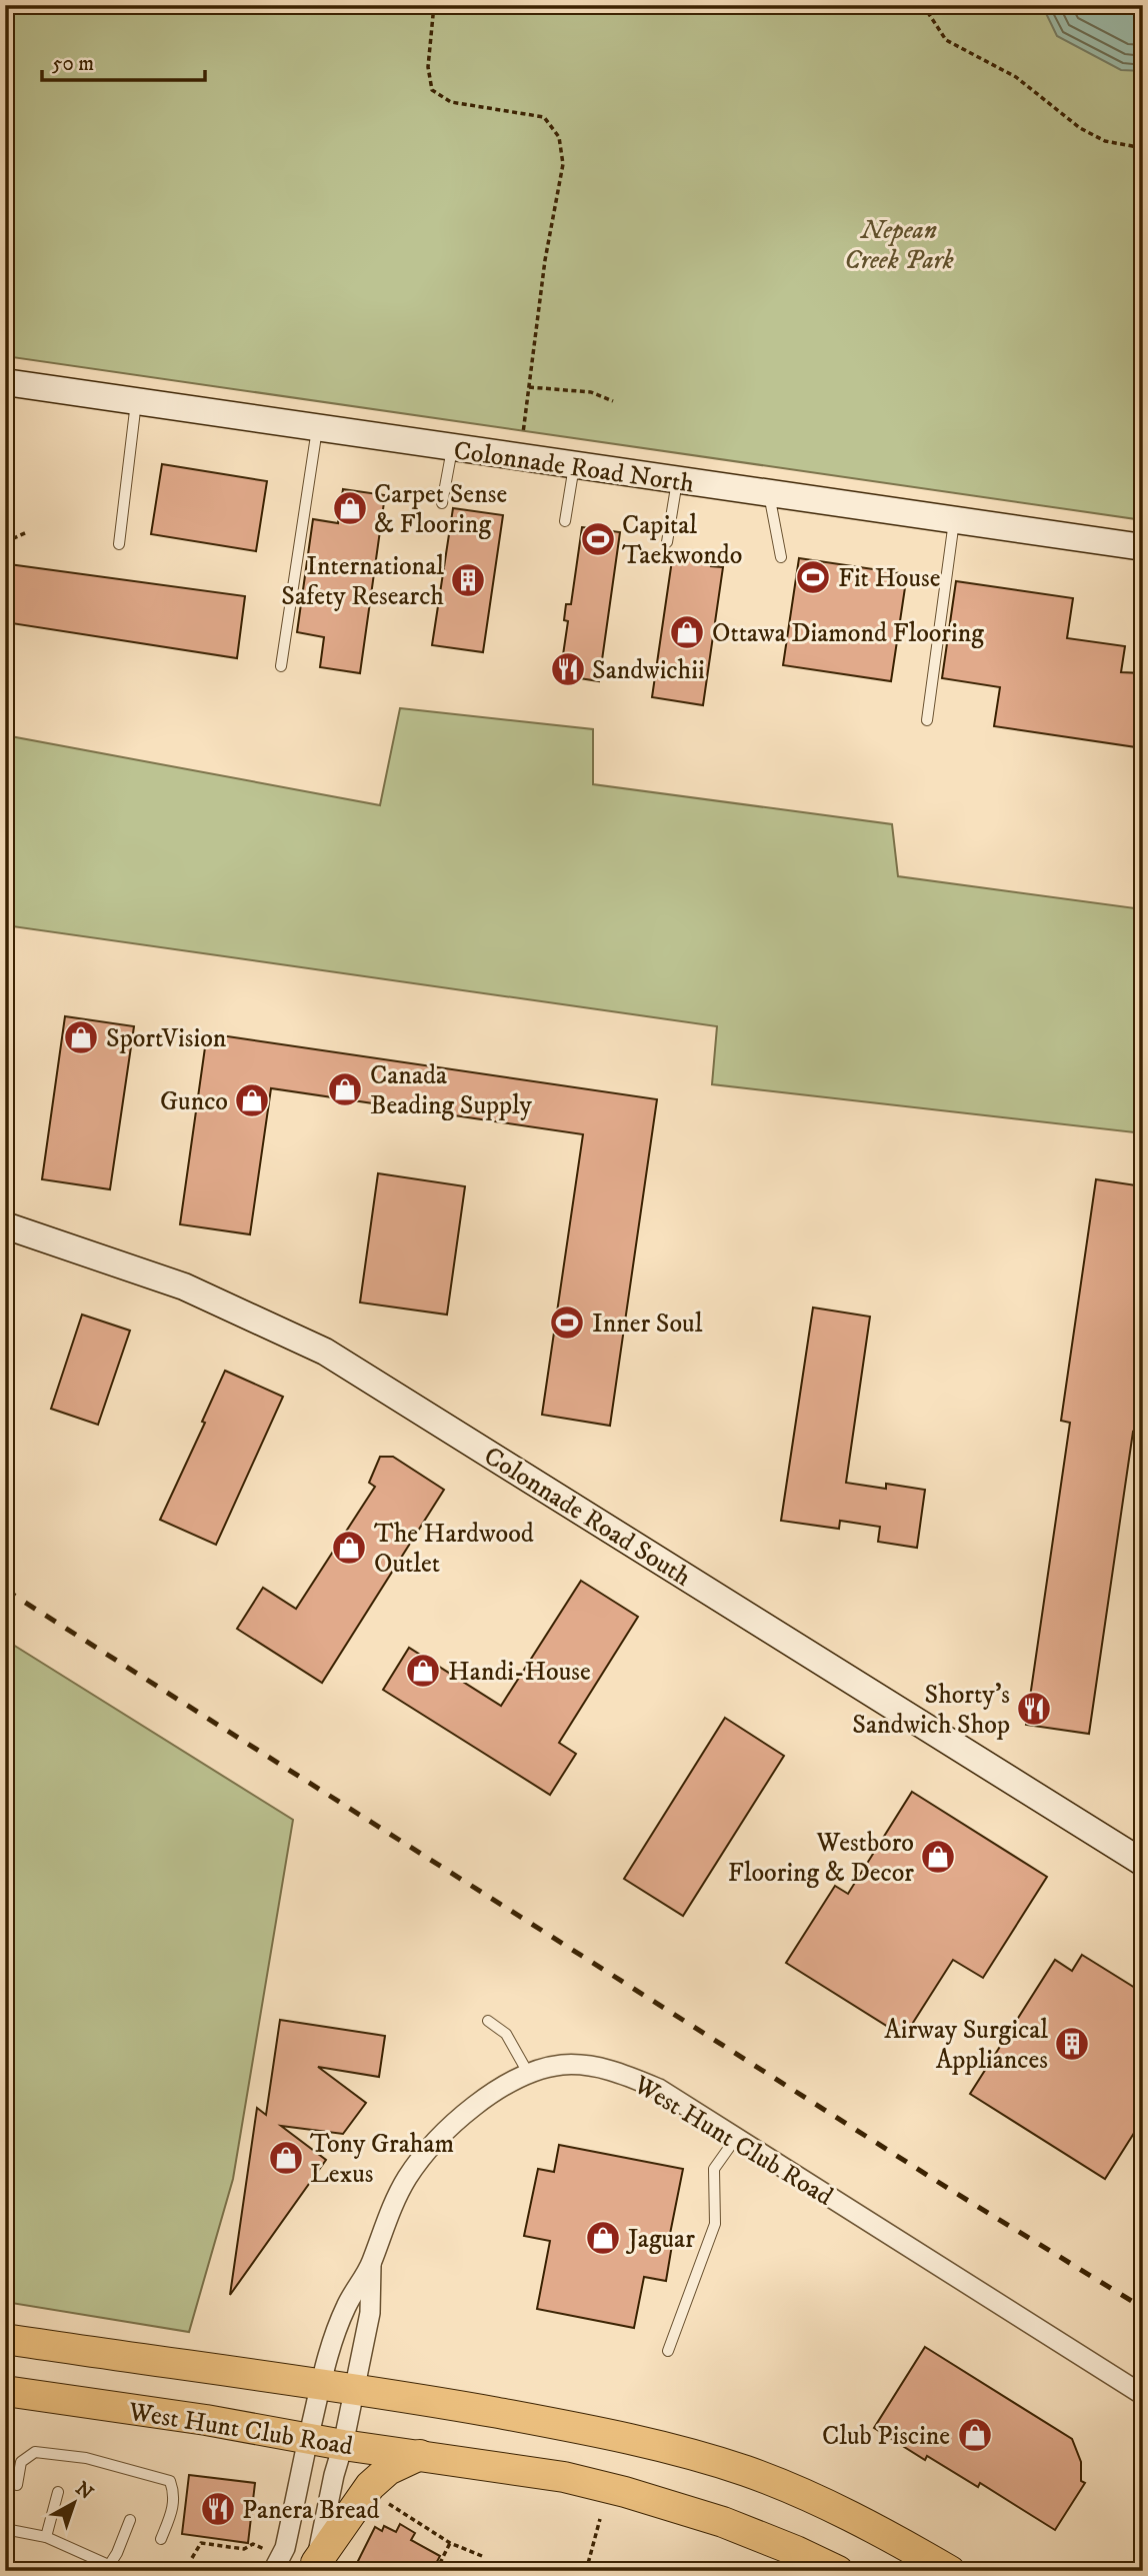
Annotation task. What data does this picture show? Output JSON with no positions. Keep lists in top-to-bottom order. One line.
{"streets":{"main road":["West Hunt Club Road"],"street":["Colonnade Road North","Colonnade Road South"]},"parks":["Nepean Creek Park"],"places":{"shop":["Carpet Sense & Flooring","Ottawa Diamond Flooring","SportVision","Canada Beading Supply","Gunco","The Hardwood Outlet","Handi-House","Westboro Flooring & Decor","Tony Graham Lexus","Jaguar","Club Piscine"],"sports":["Capital Taekwondo","Fit House","Inner Soul"],"building":["International Safety Research","Airway Surgical Appliances"],"restaurant":["Sandwichii","Shorty's Sandwich Shop","Panera Bread"]},"scale_bar":"50 m","north":"top right"}
